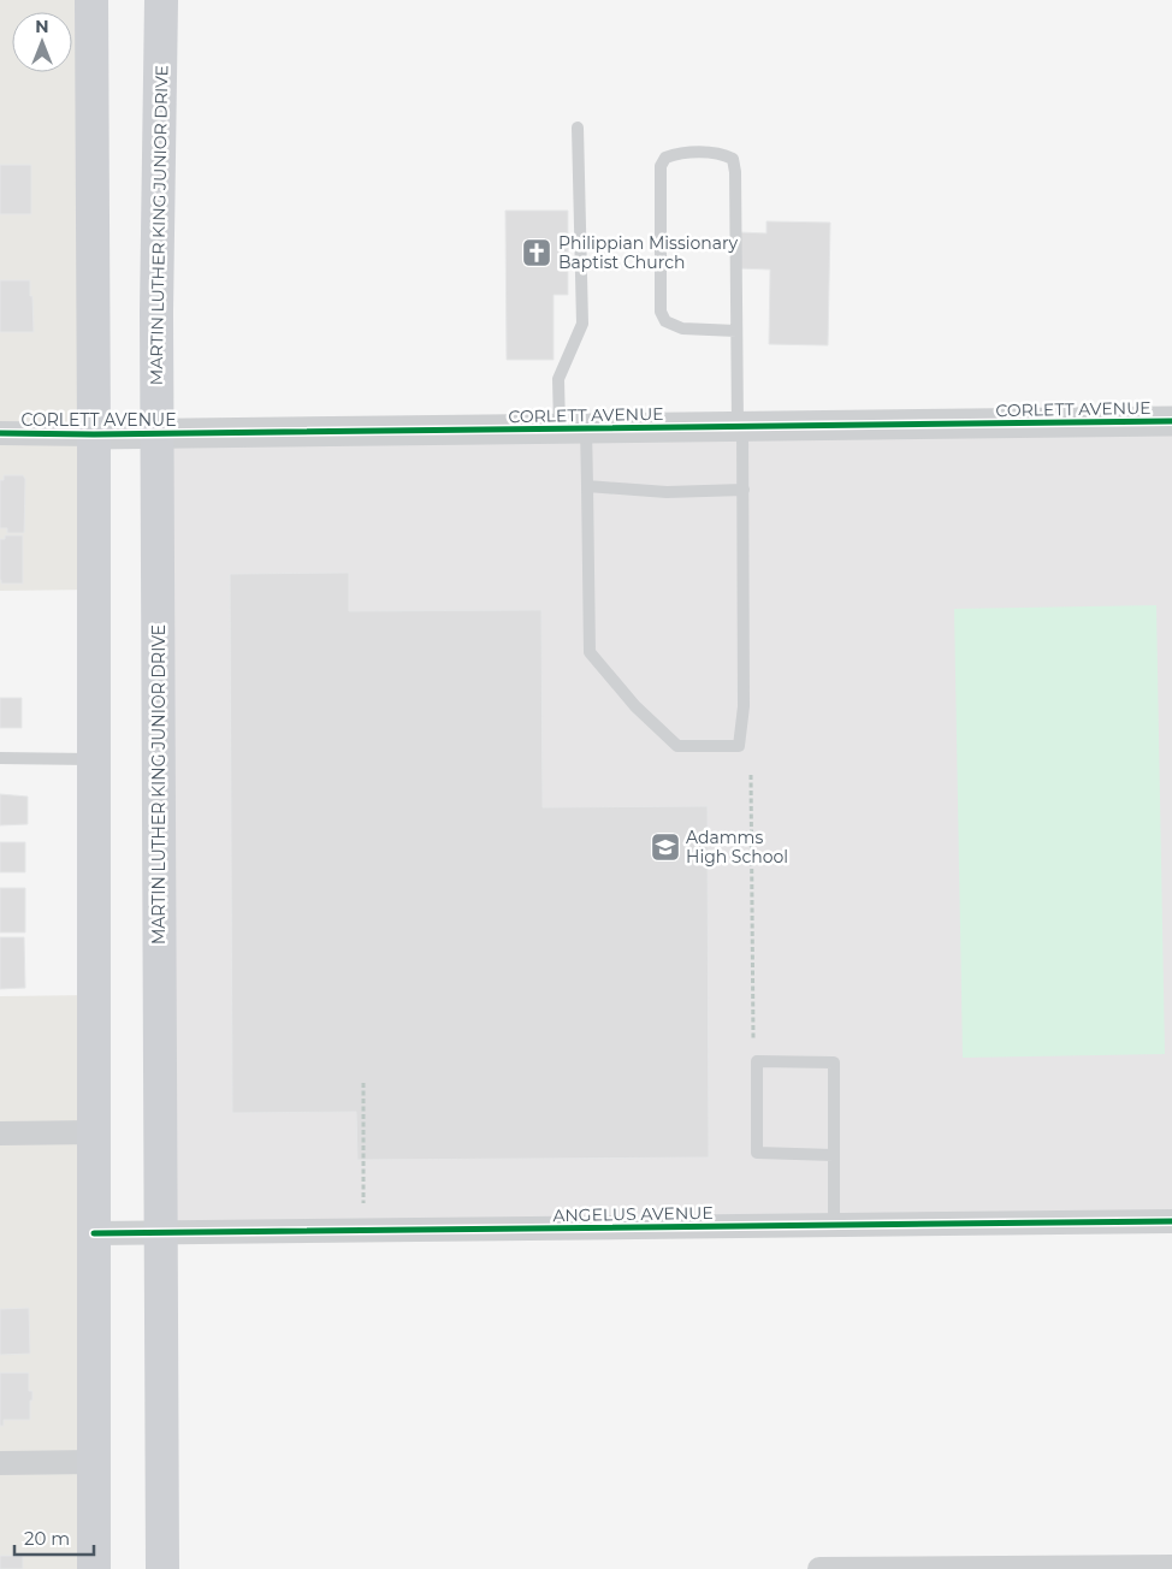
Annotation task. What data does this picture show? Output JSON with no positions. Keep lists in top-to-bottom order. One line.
{"streets":{"main road":["MARTIN LUTHER KING JUNIOR DRIVE"],"street":["CORLETT AVENUE","ANGELUS AVENUE"]},"crossings":[["MARTIN LUTHER KING JUNIOR DRIVE","CORLETT AVENUE"],["MARTIN LUTHER KING JUNIOR DRIVE","ANGELUS AVENUE"]],"places":{"church":["Philippian Missionary Baptist Church"],"school or university":["Adamms High School"]},"scale_bar":"20 m","north":"top"}
